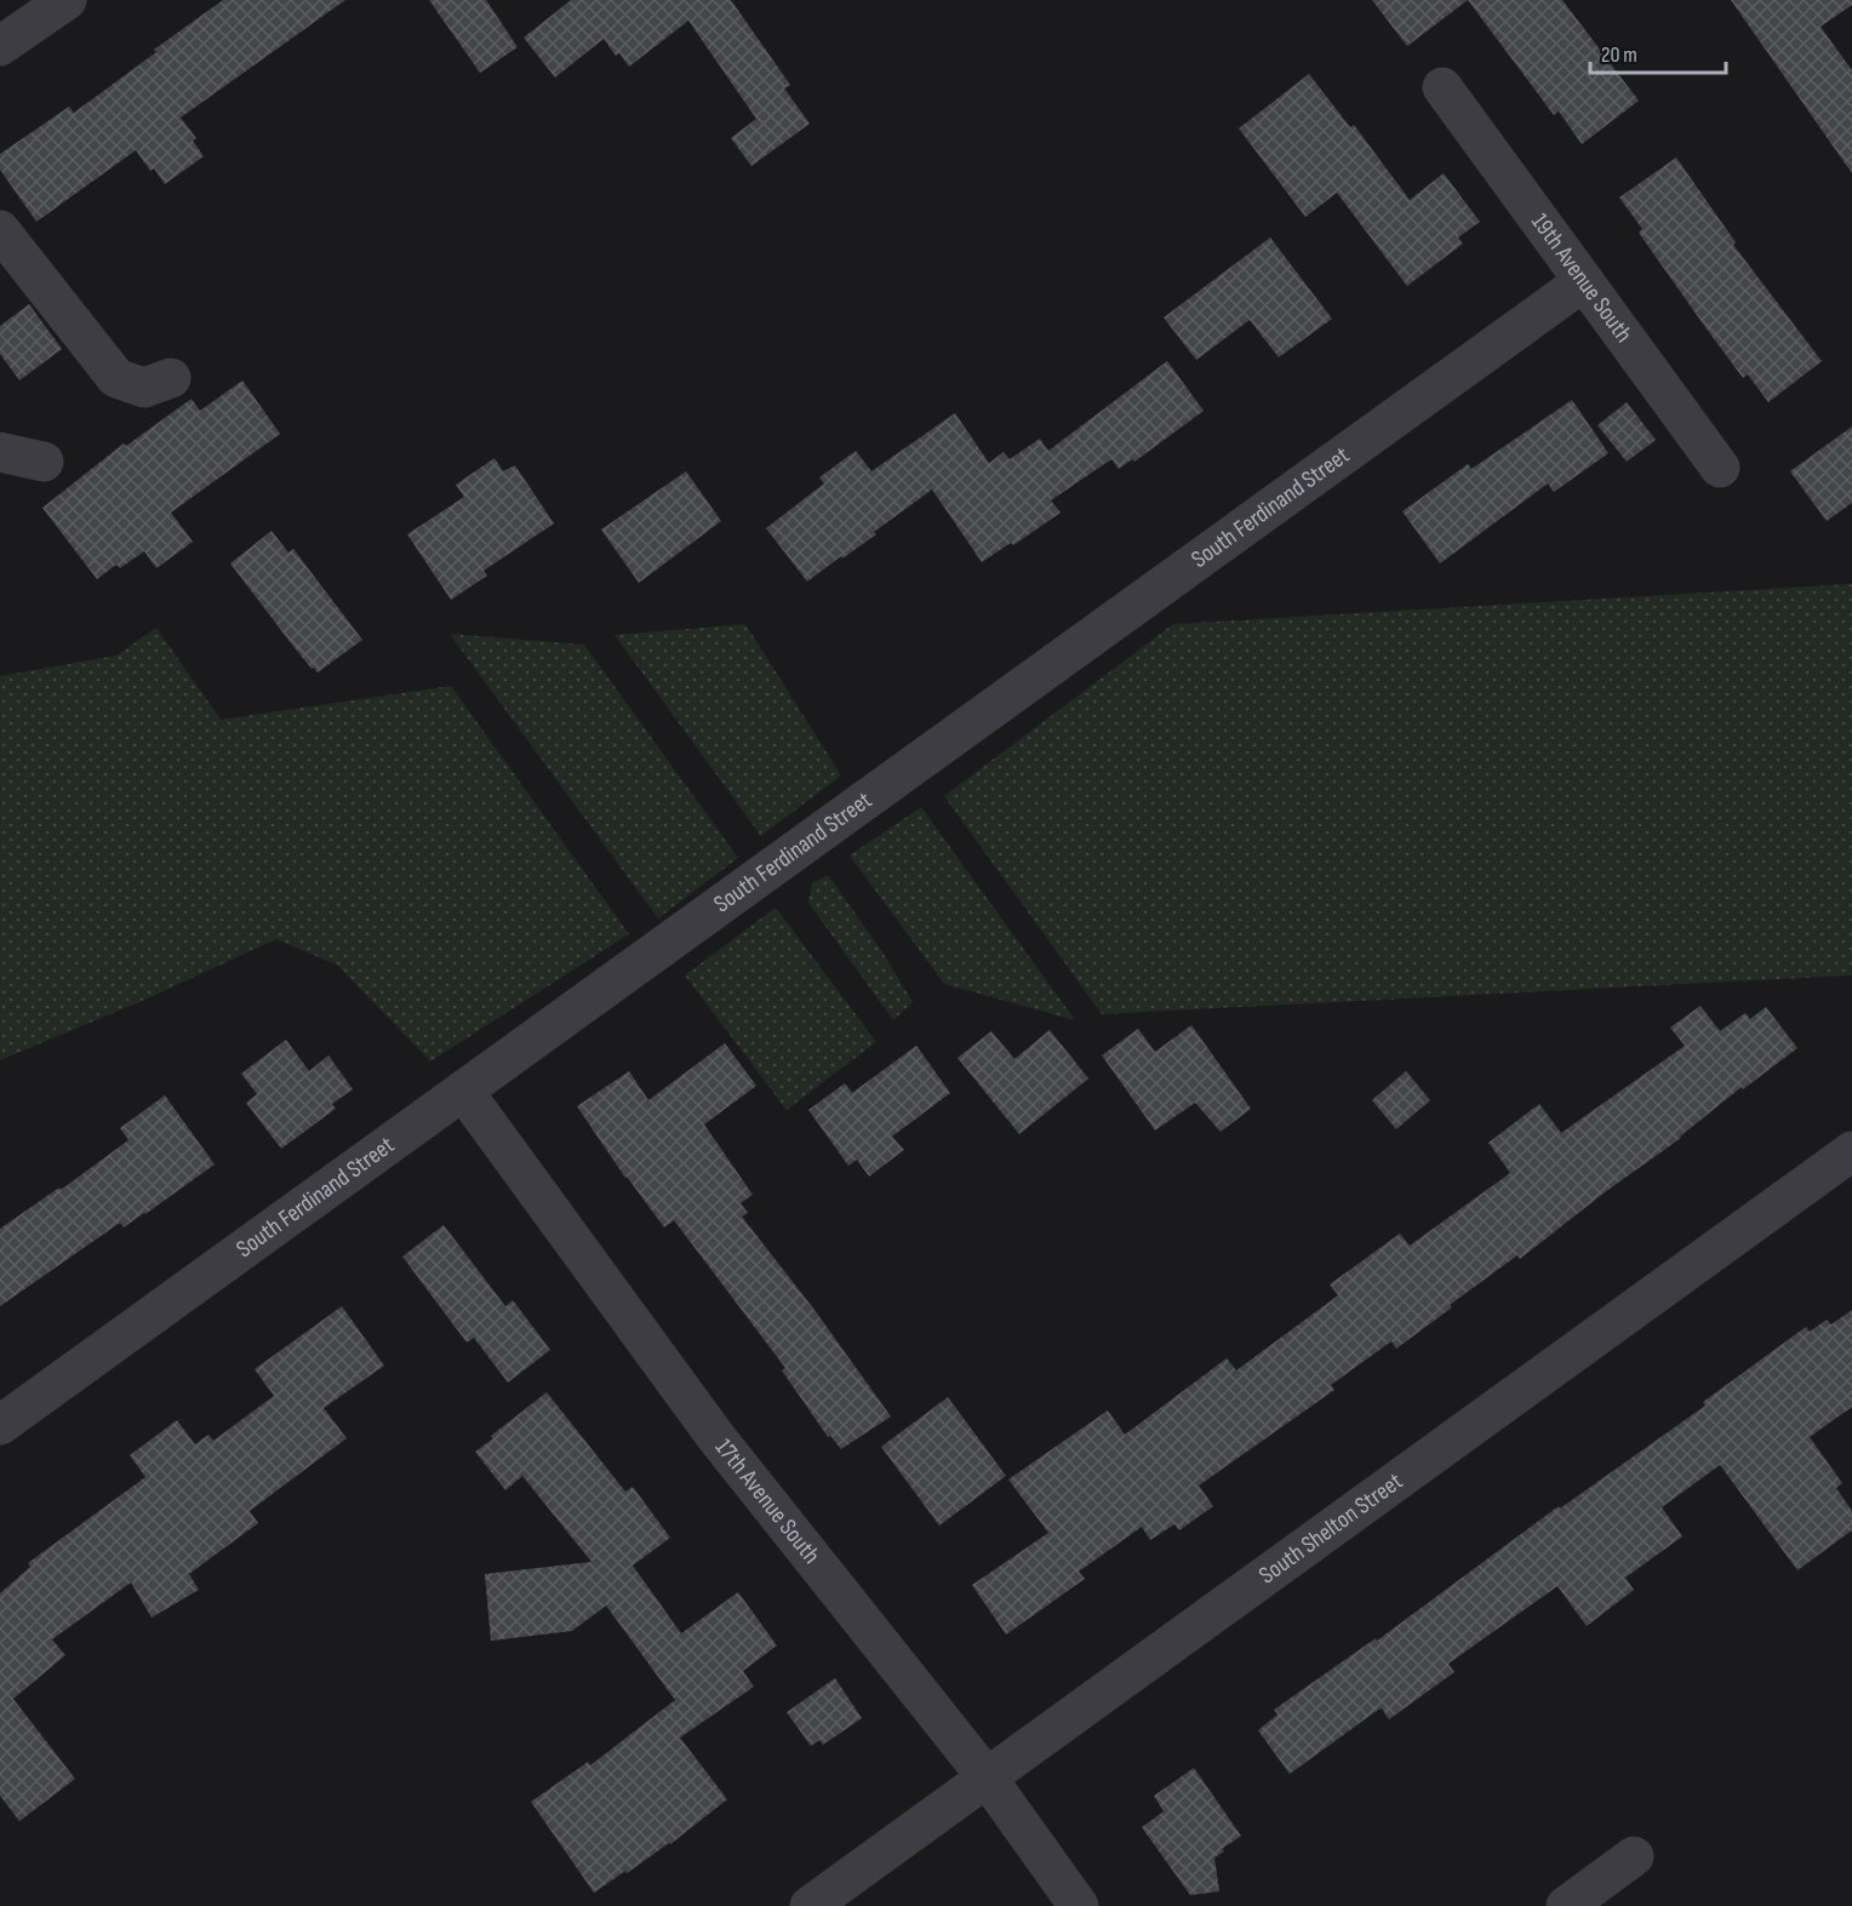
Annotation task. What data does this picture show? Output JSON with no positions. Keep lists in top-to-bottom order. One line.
{"streets":{"street":["19th Avenue South","South Ferdinand Street","17th Avenue South","South Shelton Street"]},"crossings":[["19th Avenue South","South Ferdinand Street"],["South Ferdinand Street","17th Avenue South"],["17th Avenue South","South Shelton Street"]],"scale_bar":"20 m"}
